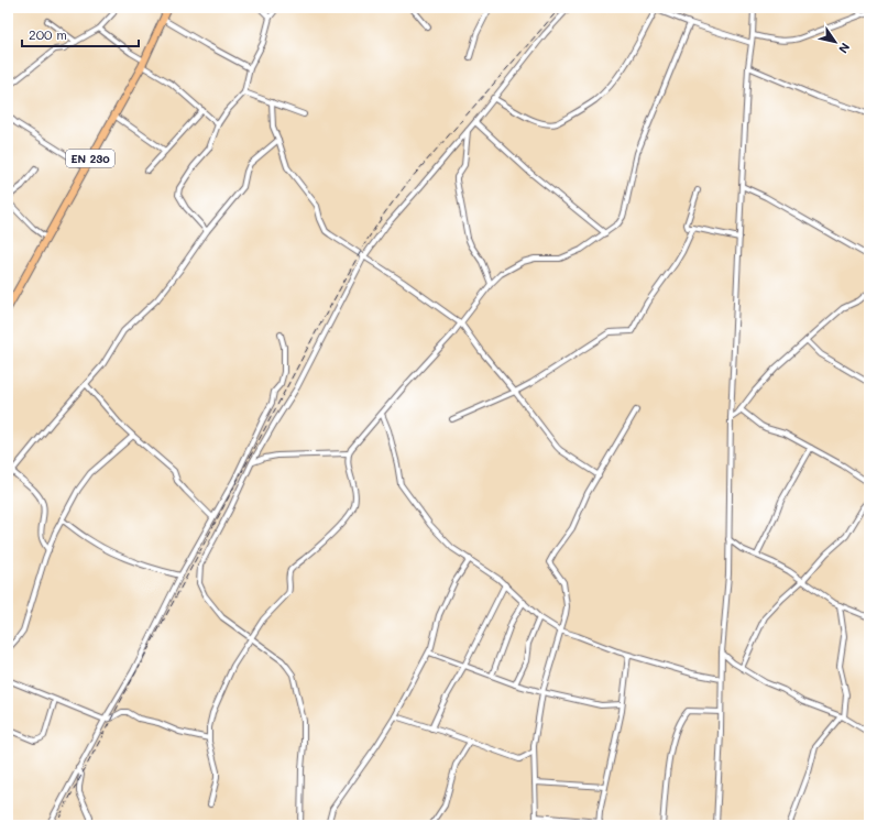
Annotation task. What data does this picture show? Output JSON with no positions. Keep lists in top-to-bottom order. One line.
{"streets":{"main road":["EN 230"]},"scale_bar":"200 m","north":"bottom right"}
